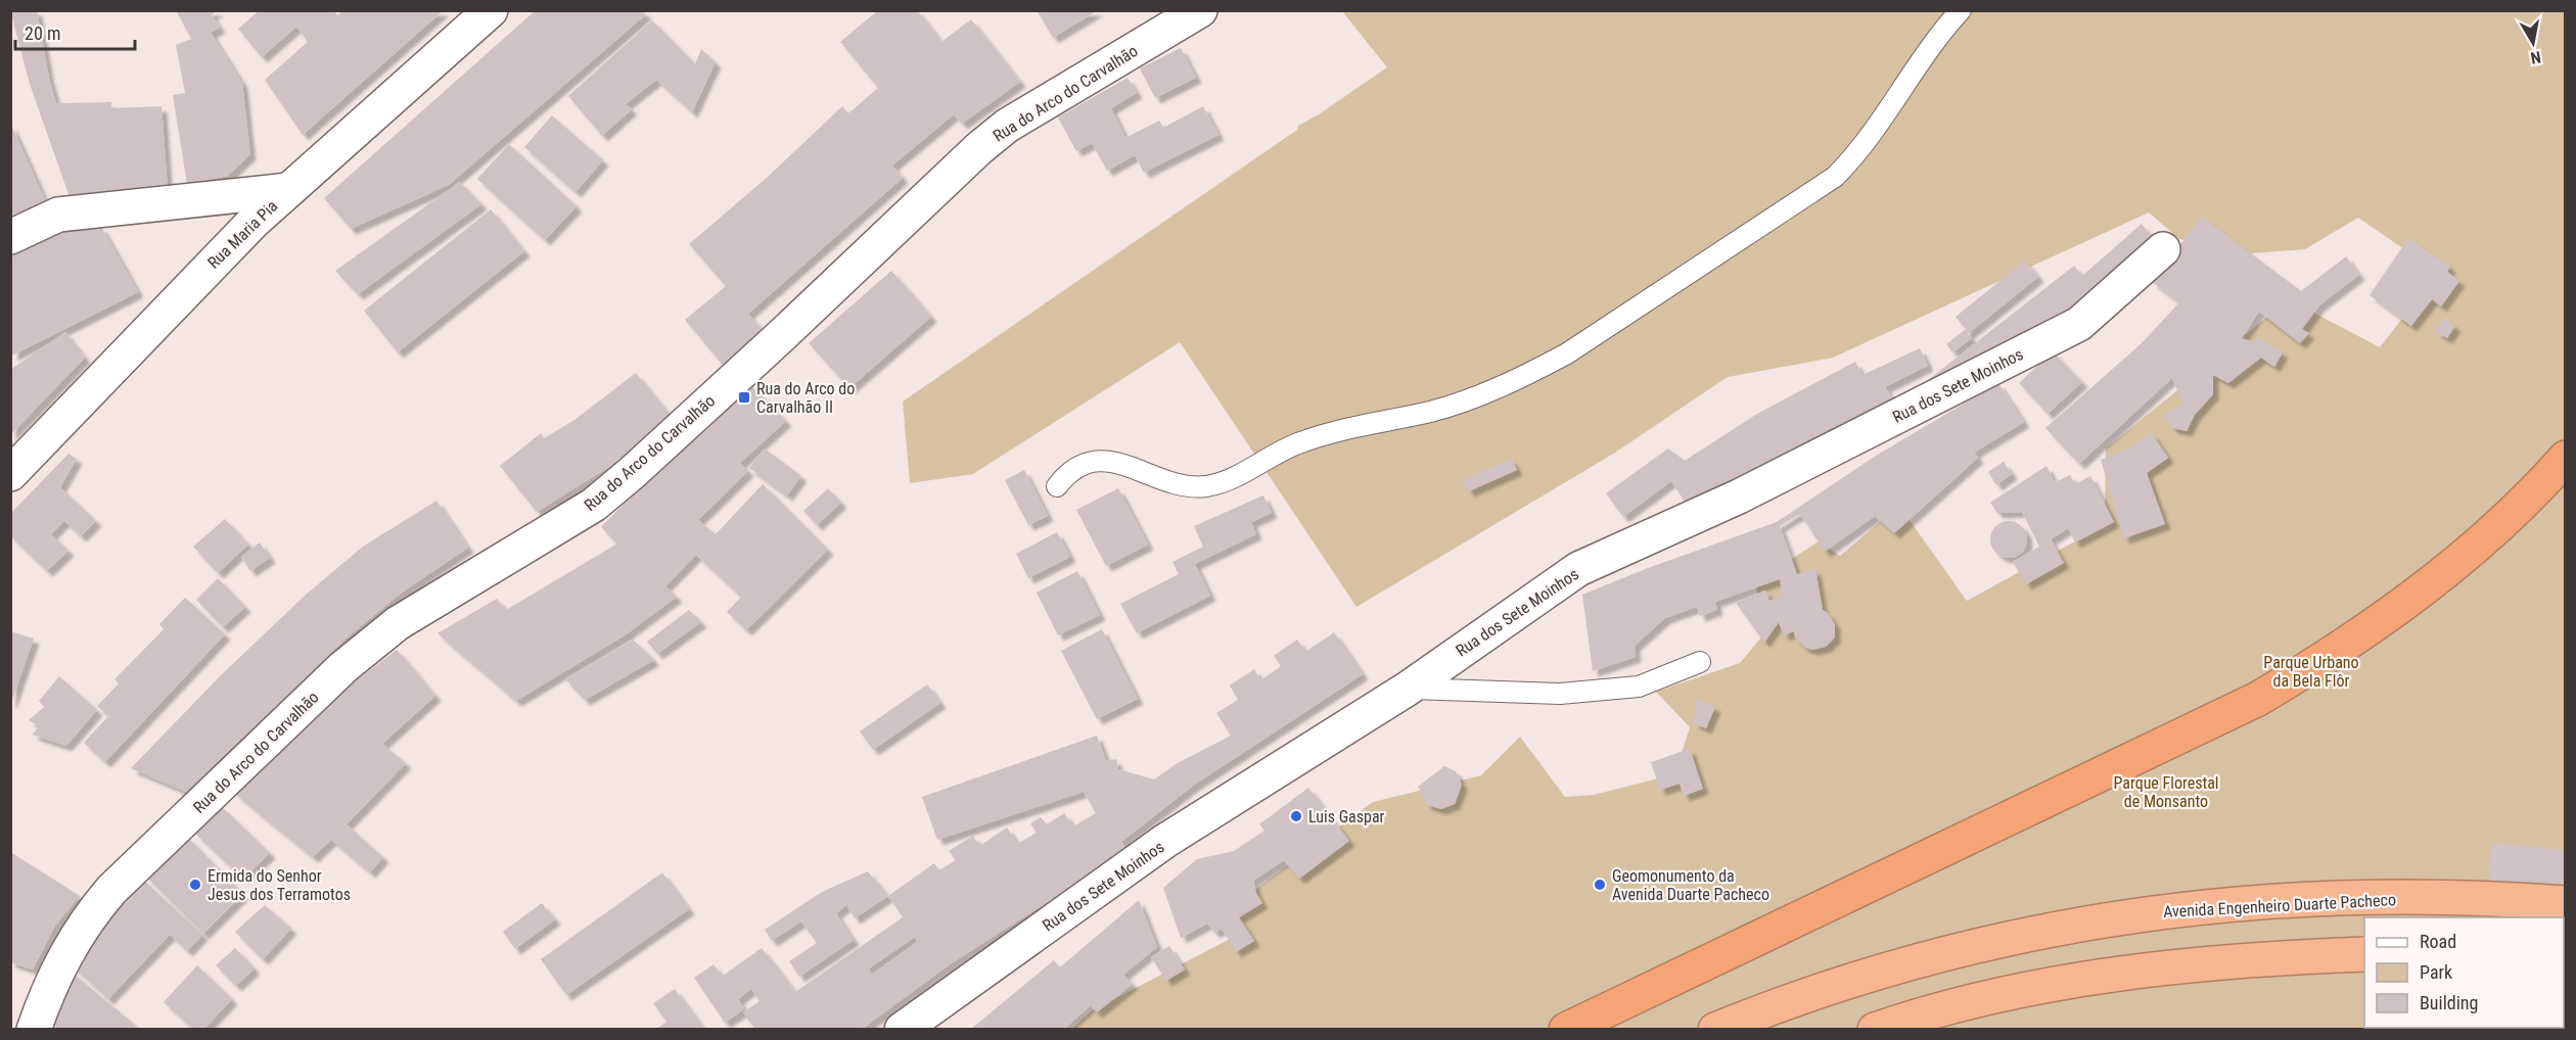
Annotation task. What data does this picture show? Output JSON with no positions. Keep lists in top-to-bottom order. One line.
{"streets":{"highway":["Avenida Engenheiro Duarte Pacheco"],"street":["Rua do Arco do Carvalhão","Rua Maria Pia","Rua dos Sete Moinhos"]},"parks":["Parque Urbano da Bela Flôr","Parque Florestal de Monsanto"],"places":{"transit":["Rua do Arco do Carvalhão II"],"other":["Luis Gaspar","Ermida do Senhor Jesus dos Terramotos","Geomonumento da Avenida Duarte Pacheco"]},"legend":["Road","Park","Building"],"scale_bar":"20 m","north":"bottom"}
